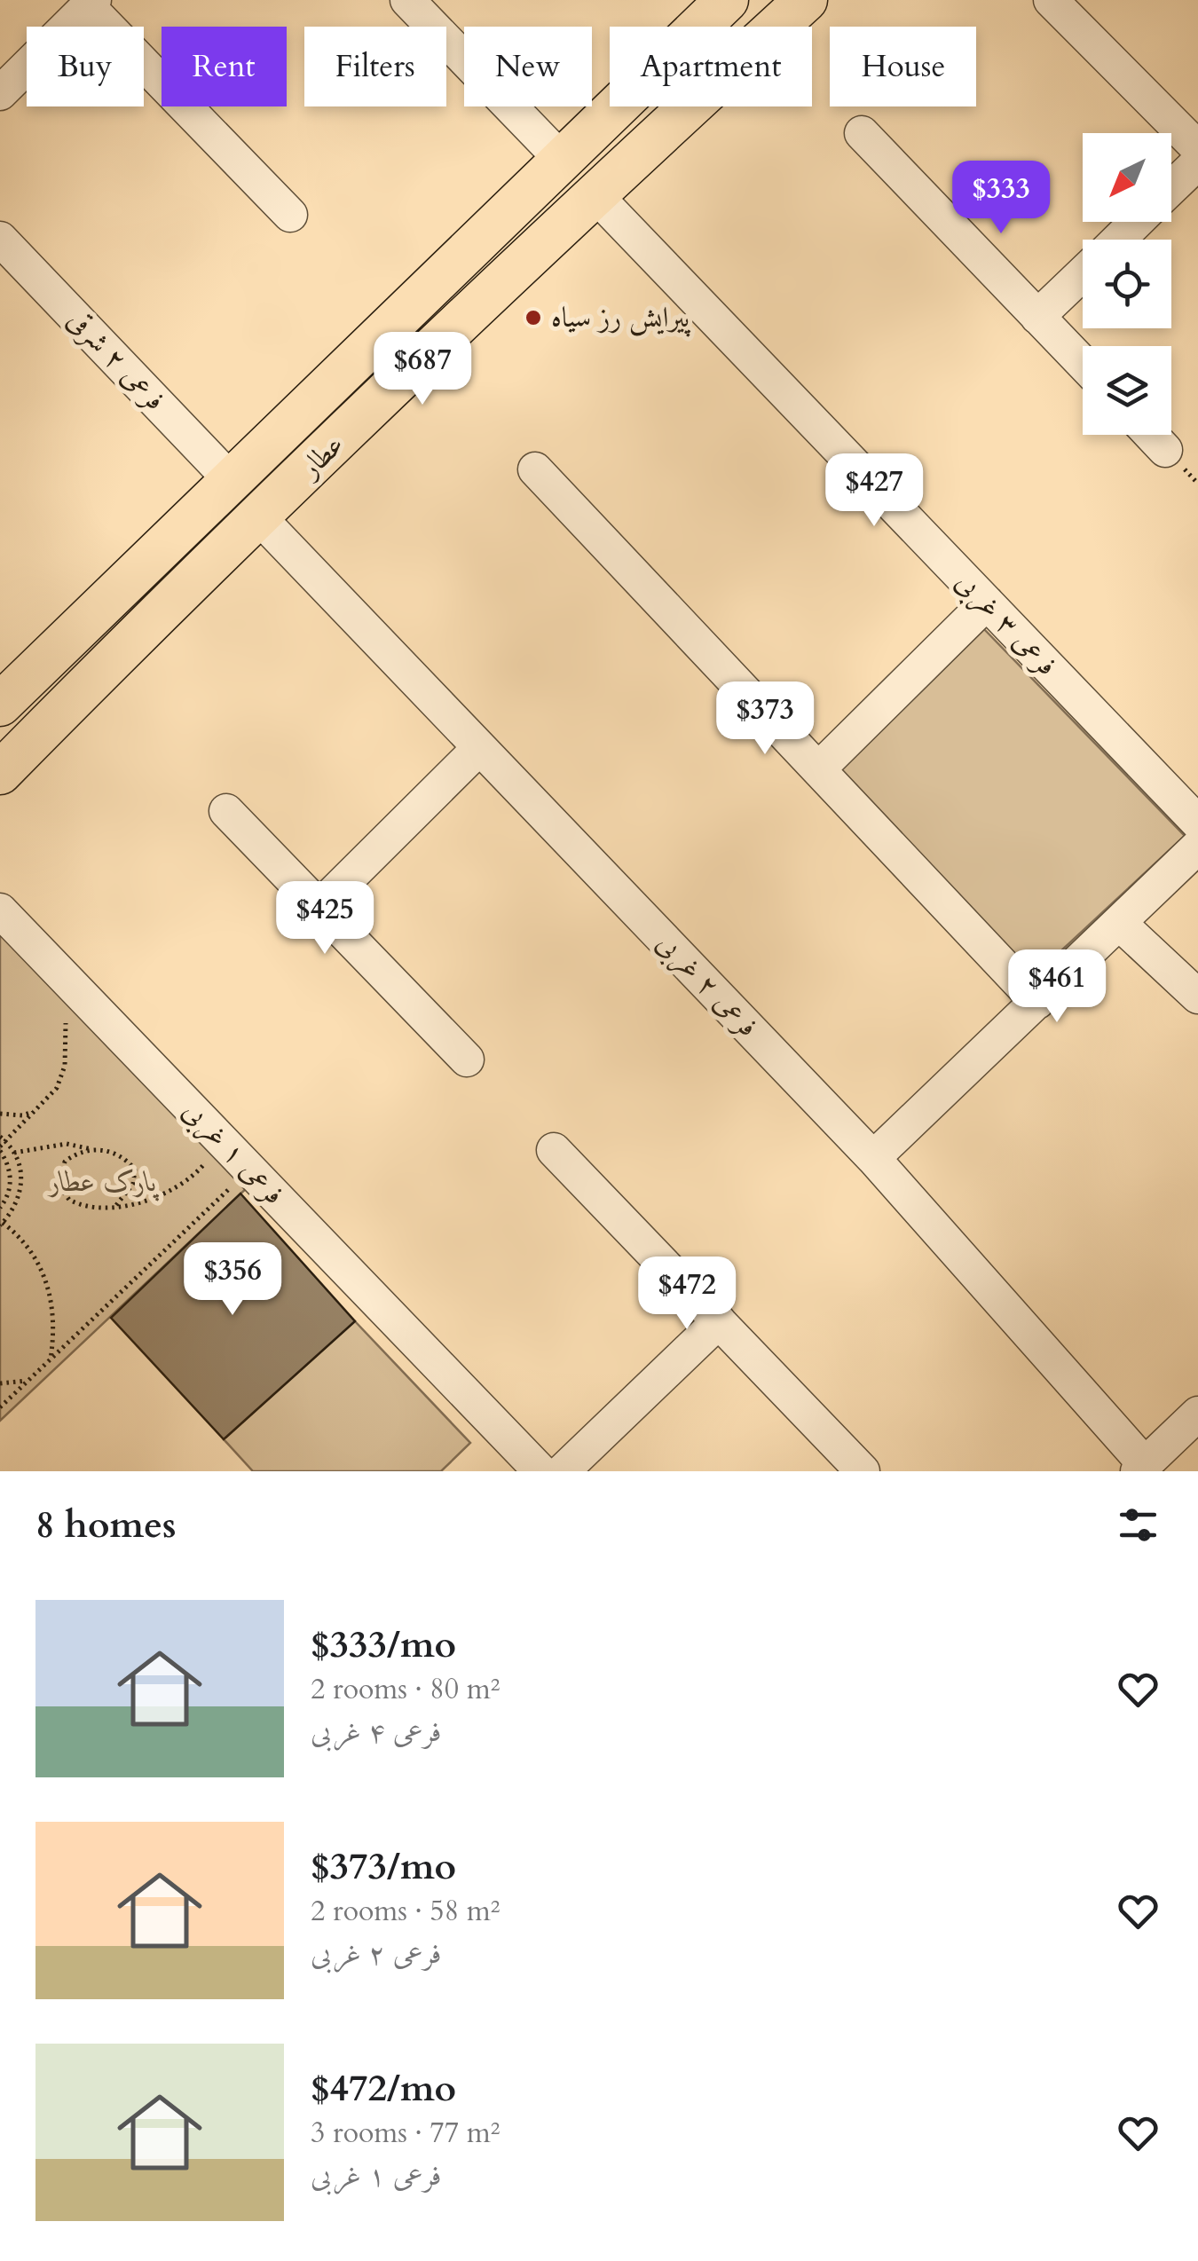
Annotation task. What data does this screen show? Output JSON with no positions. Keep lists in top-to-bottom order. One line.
{"streets":{"main road":["عطار"],"street":["فرعی ۲ شرقی","فرعی ۳ غربی","فرعی ۲ غربی","فرعی ۱ غربی"]},"crossings":[["فرعی ۲ شرقی","عطار"],["عطار","فرعی ۳ غربی"],["عطار","فرعی ۲ غربی"]],"parks":["پارک عطار"],"places":["پیرایش رز سیاه"],"north":"bottom left","page":{"chip":["Buy","Rent","Filters","New","Apartment","House"],"price":["$333","$687","$427","$373","$425","$461","$356","$472"],"heading":"8 homes","list":[{"name":"$333/mo","note":"2 rooms · 80 m² · فرعی ۴ غربی"},{"name":"$373/mo","note":"2 rooms · 58 m² · فرعی ۲ غربی"},{"name":"$472/mo","note":"3 rooms · 77 m² · فرعی ۱ غربی"}]}}
